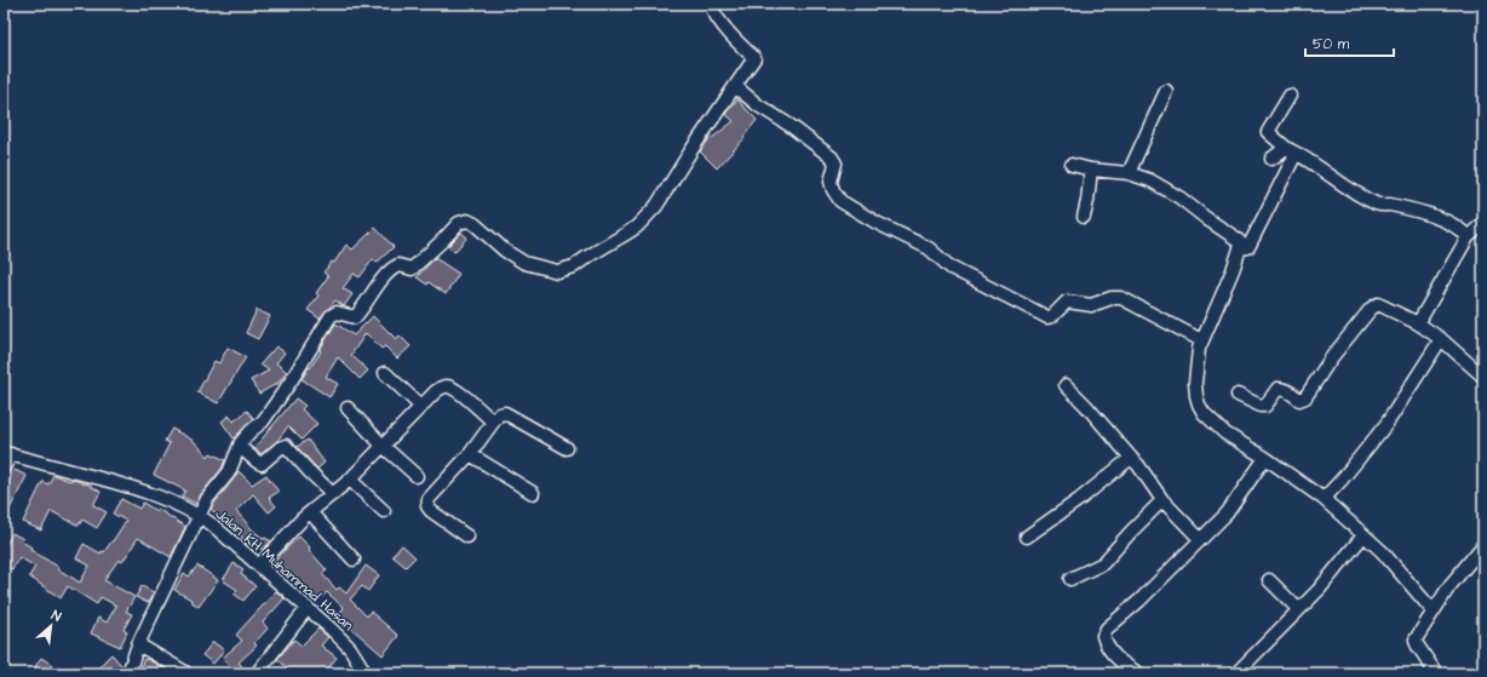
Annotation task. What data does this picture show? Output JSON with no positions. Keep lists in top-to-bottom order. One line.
{"streets":{"street":["Jalan KH Muhammad Hasan"]},"scale_bar":"50 m","north":"top right"}
